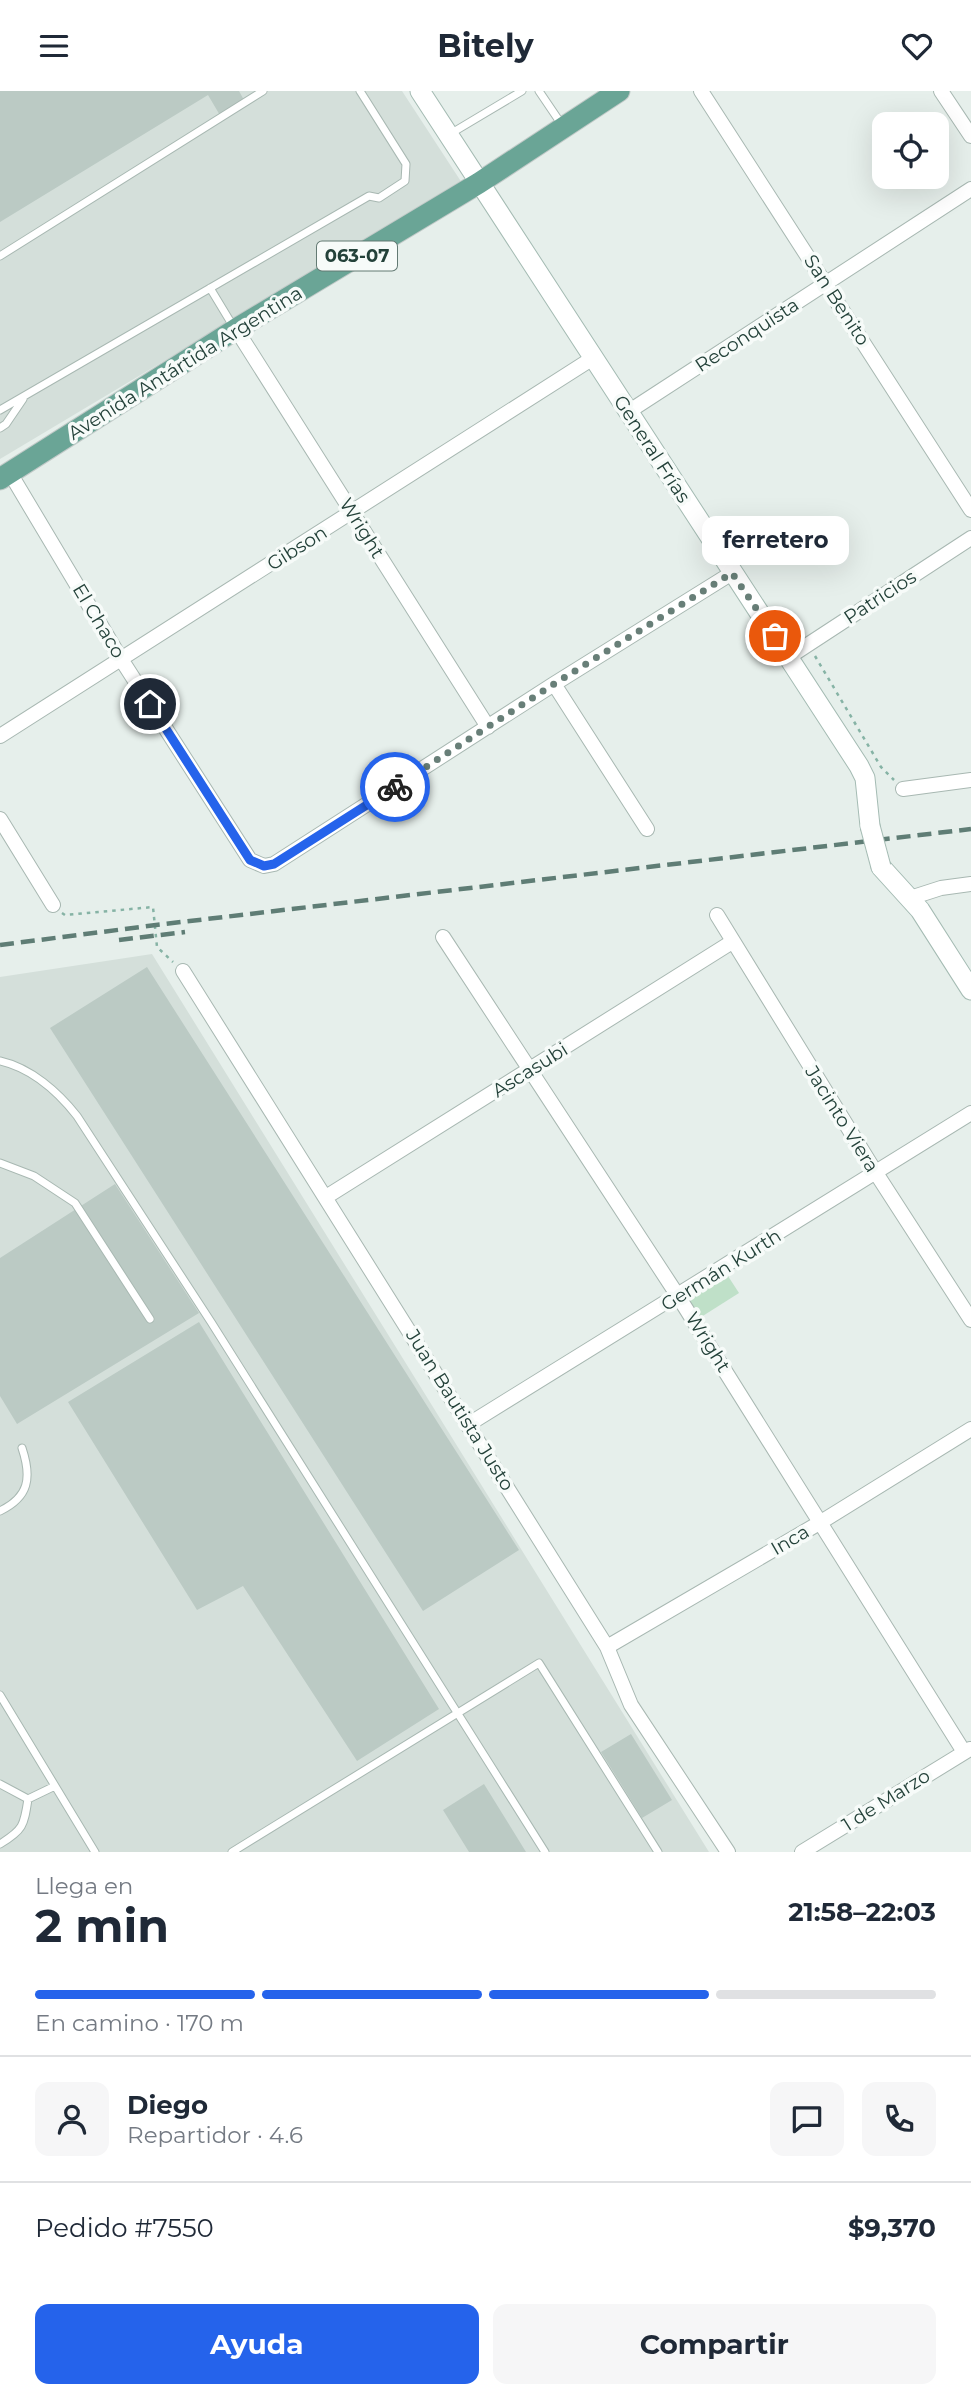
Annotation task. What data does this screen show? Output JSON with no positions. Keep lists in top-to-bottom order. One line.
{"streets":{"main road":["063-07","Avenida Antártida Argentina","General Frías"],"street":["San Benito","Reconquista","Wright","Gibson","Patricios","El Chaco","Ascasubi","Jacinto Viera","Germán Kurth","Juan Bautista Justo","Inca","1 de Marzo"]},"crossings":[["San Benito","Reconquista"],["Reconquista","General Frías"],["Avenida Antártida Argentina","General Frías"],["Avenida Antártida Argentina","Wright"],["Avenida Antártida Argentina","El Chaco"],["General Frías","Gibson"],["General Frías","Patricios"],["Wright","Gibson"],["Wright","El Chaco"],["Wright","Ascasubi"],["Wright","Germán Kurth"],["Wright","Inca"],["Wright","1 de Marzo"],["Gibson","El Chaco"],["Ascasubi","Jacinto Viera"],["Ascasubi","Juan Bautista Justo"],["Jacinto Viera","Germán Kurth"],["Germán Kurth","Juan Bautista Justo"],["Juan Bautista Justo","Inca"]],"places":["ferretero"],"page":{"header":"Bitely","bubble":"ferretero","heading":["2 min","Llega en","21:58–22:03"],"panel":["Diego","Repartidor · 4.6","Pedido #7550","$9,370"],"bar":"En camino · 170 m","buttons":["Ayuda","Compartir"]}}
